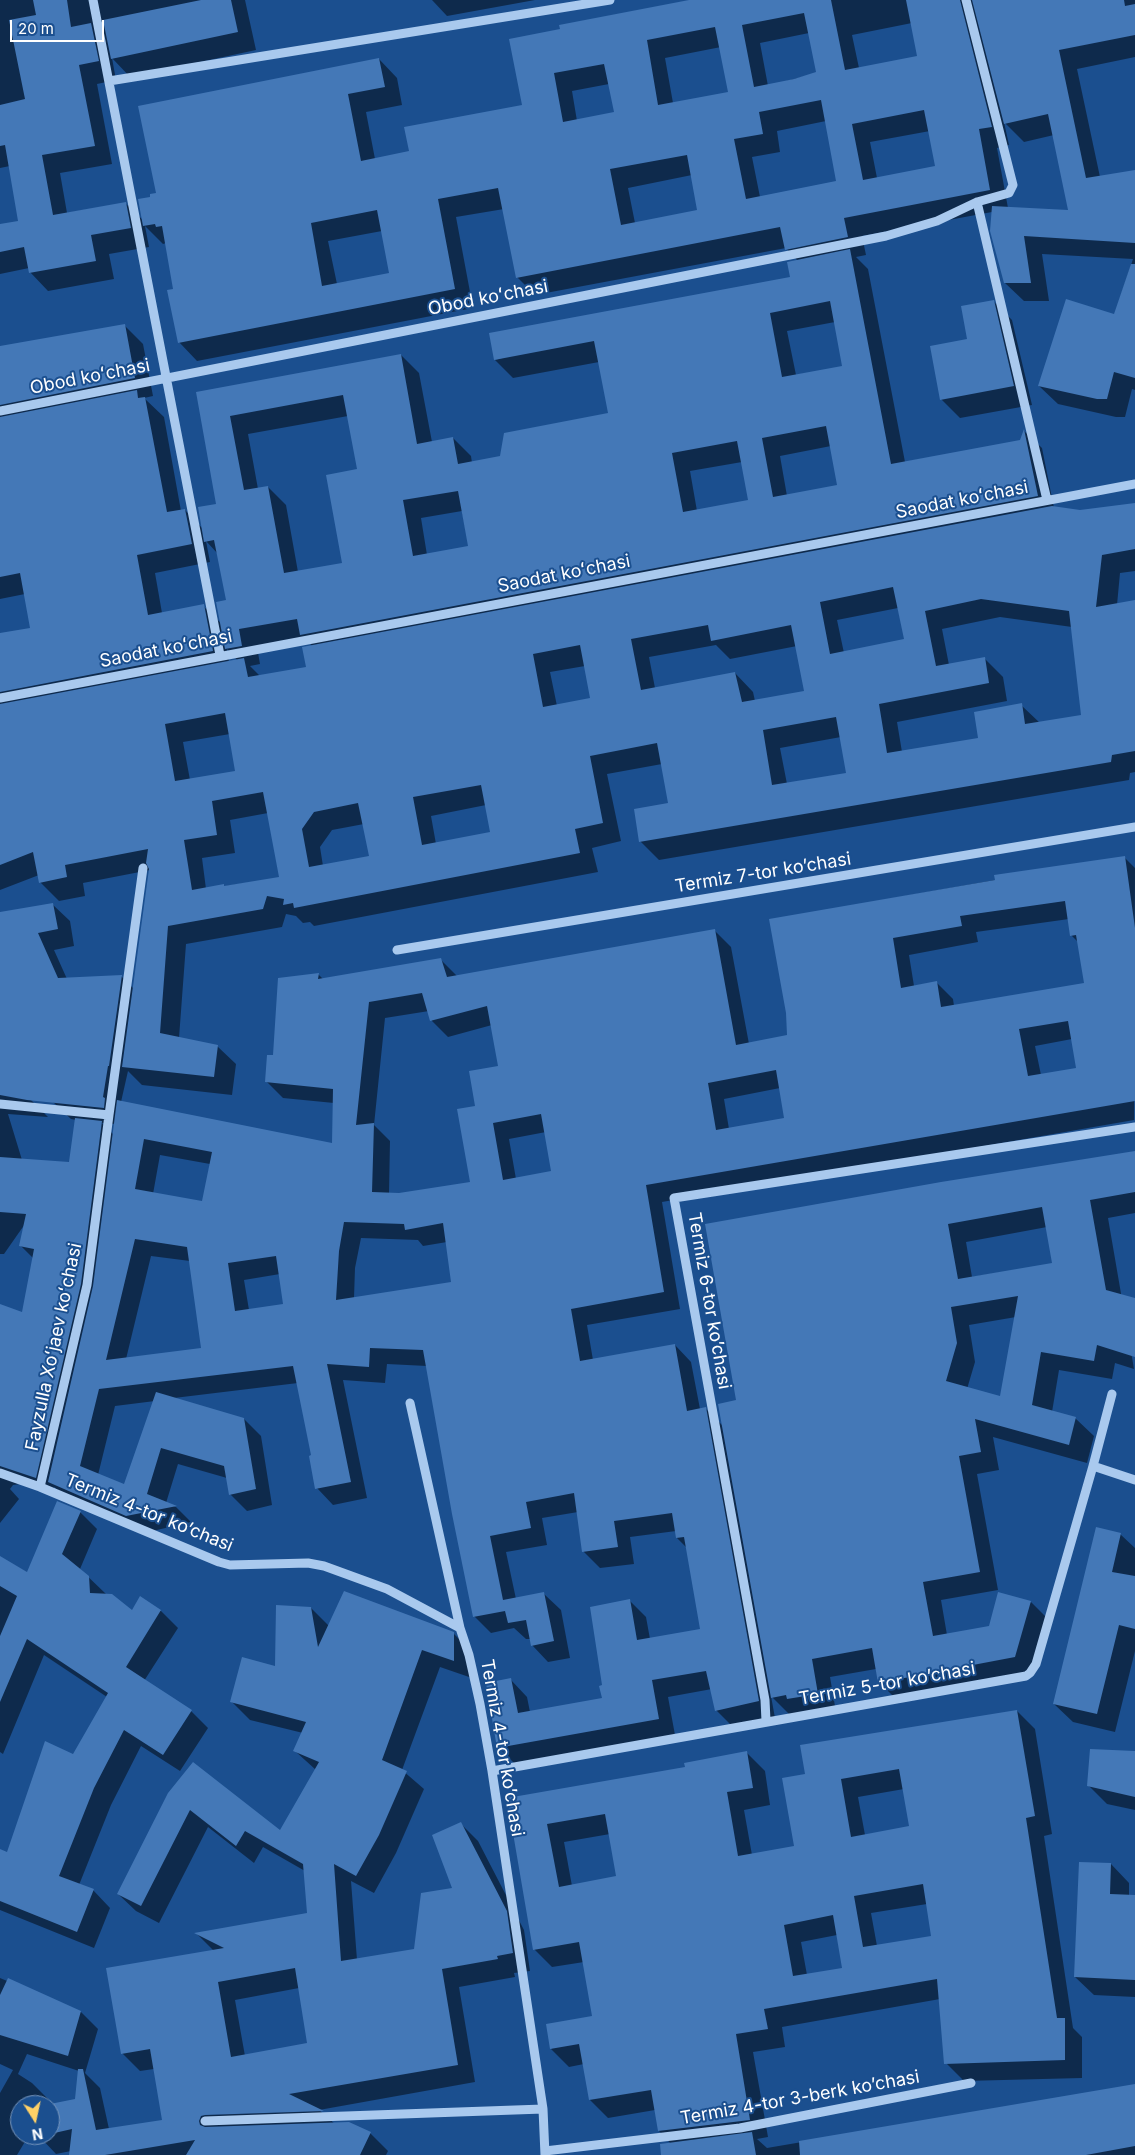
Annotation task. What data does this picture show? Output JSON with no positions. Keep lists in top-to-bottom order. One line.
{"streets":{"street":["Obod koʻchasi","Saodat koʻchasi","Termiz 7-tor koʼchasi","Termiz 6-tor koʼchasi","Fayzulla Xoʻjaev koʻchasi","Termiz 4-tor koʼchasi","Termiz 5-tor koʼchasi","Termiz 4-tor 3-berk koʼchasi"]},"crossings":[["Termiz 6-tor koʼchasi","Termiz 5-tor koʼchasi"],["Fayzulla Xoʻjaev koʻchasi","Termiz 4-tor koʼchasi"],["Termiz 4-tor koʼchasi","Termiz 5-tor koʼchasi"],["Termiz 4-tor koʼchasi","Termiz 4-tor 3-berk koʼchasi"]],"scale_bar":"20 m","north":"bottom"}
